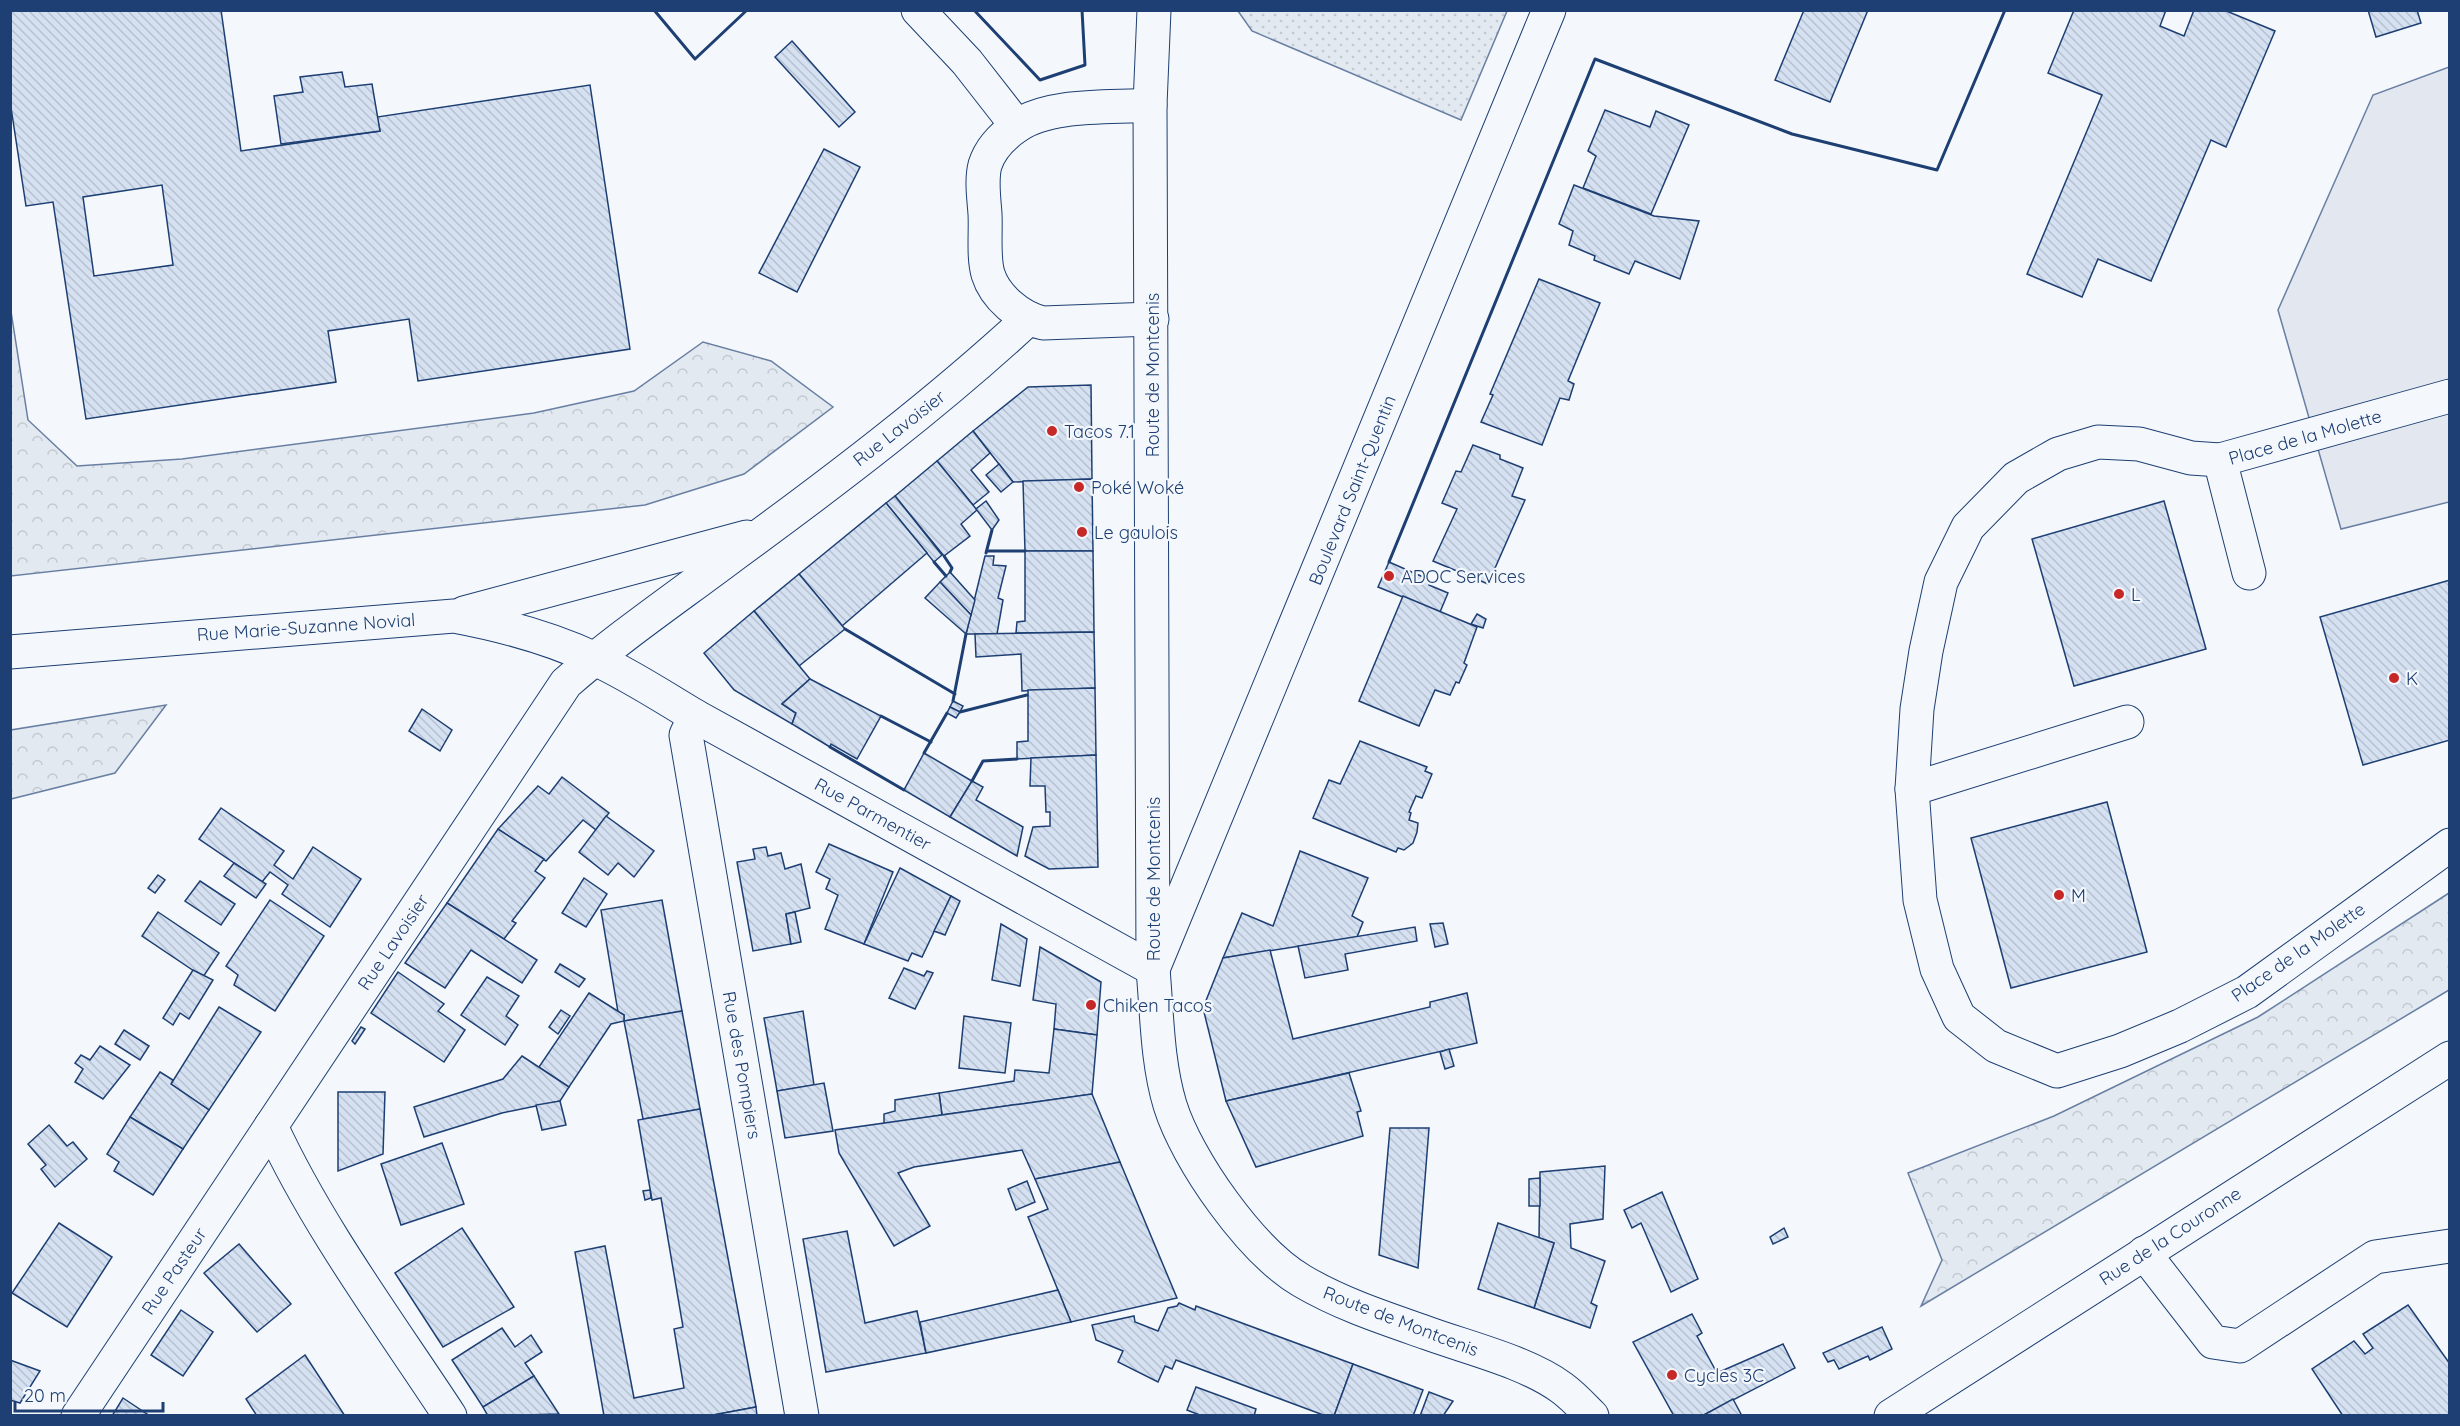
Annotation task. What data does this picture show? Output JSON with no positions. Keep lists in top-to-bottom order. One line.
{"streets":{"street":["Route de Montcenis","Rue Lavoisier","Place de la Molette","Boulevard Saint-Quentin","Rue Marie-Suzanne Novial","Rue Parmentier","Rue des Pompiers","Rue de la Couronne","Rue Pasteur"]},"crossings":[["Route de Montcenis","Boulevard Saint-Quentin"],["Route de Montcenis","Rue Parmentier"],["Rue Lavoisier","Rue Marie-Suzanne Novial"],["Rue Lavoisier","Rue Parmentier"],["Rue Lavoisier","Rue Pasteur"],["Boulevard Saint-Quentin","Rue Parmentier"],["Rue Marie-Suzanne Novial","Rue Parmentier"],["Rue Parmentier","Rue des Pompiers"]],"places":["Tacos 7.1","Poké Woké","Le gaulois","ADOC Services","L","K","M","Chiken Tacos","Cycles 3C"],"scale_bar":"20 m"}
